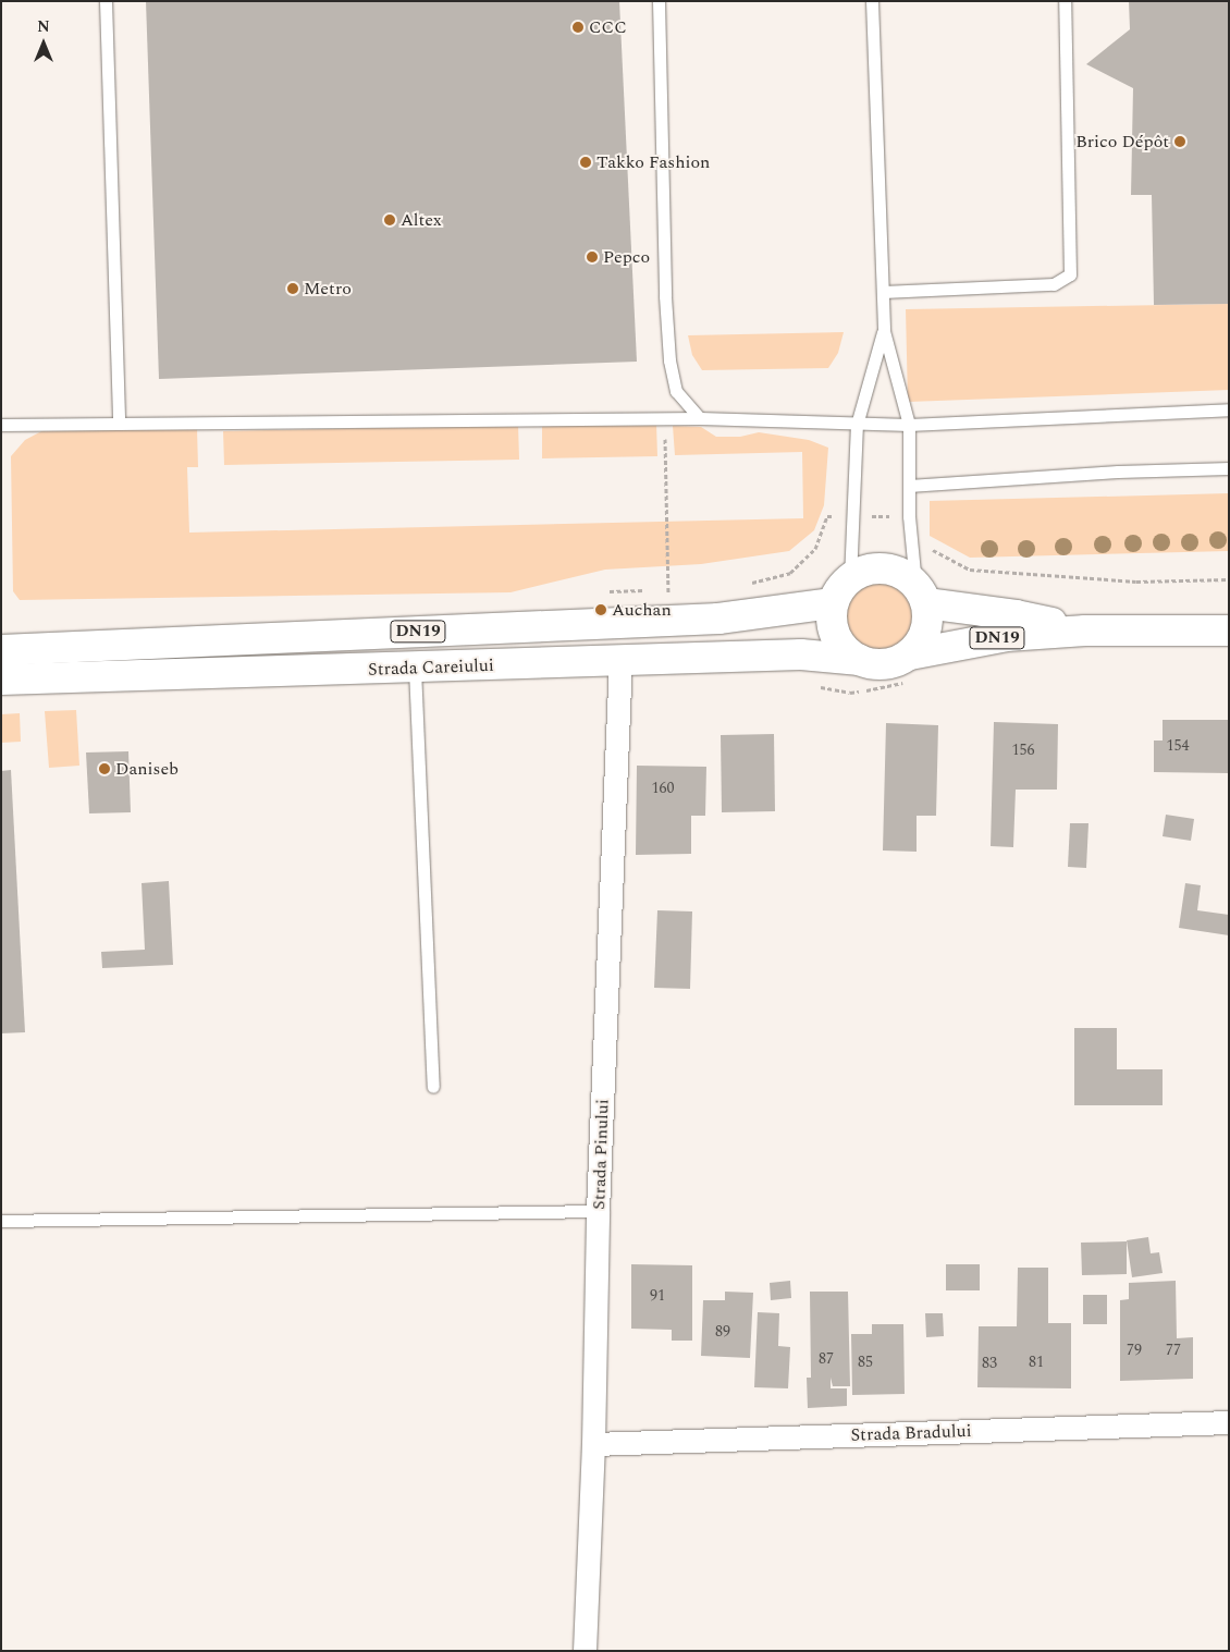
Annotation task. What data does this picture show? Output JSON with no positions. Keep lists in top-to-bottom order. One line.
{"streets":{"main road":["DN19","Strada Careiului"],"street":["Strada Pinului","Strada Bradului"]},"crossings":[["DN19","Strada Careiului"],["Strada Careiului","Strada Pinului"],["Strada Pinului","Strada Bradului"]],"places":["CCC","Brico Dépôt","Takko Fashion","Altex","Pepco","Metro","Auchan","Daniseb"],"house_numbers":["154","156","160","91","89","79","77","87","85","81","83"],"north":"top"}
